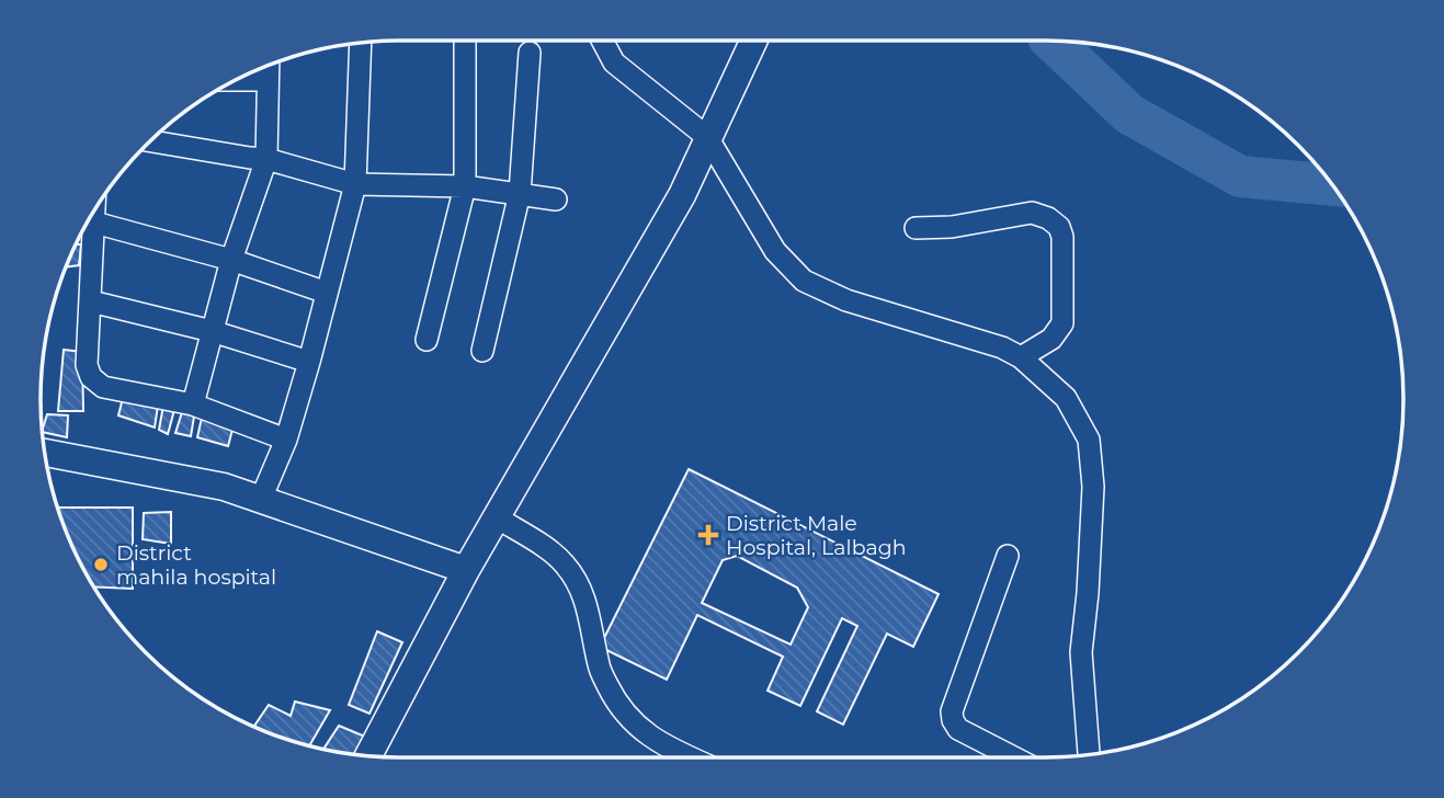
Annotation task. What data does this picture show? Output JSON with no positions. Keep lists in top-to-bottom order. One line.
{"places":{"health":["District Male Hospital, Lalbagh"],"other":["District mahila hospital"]}}
